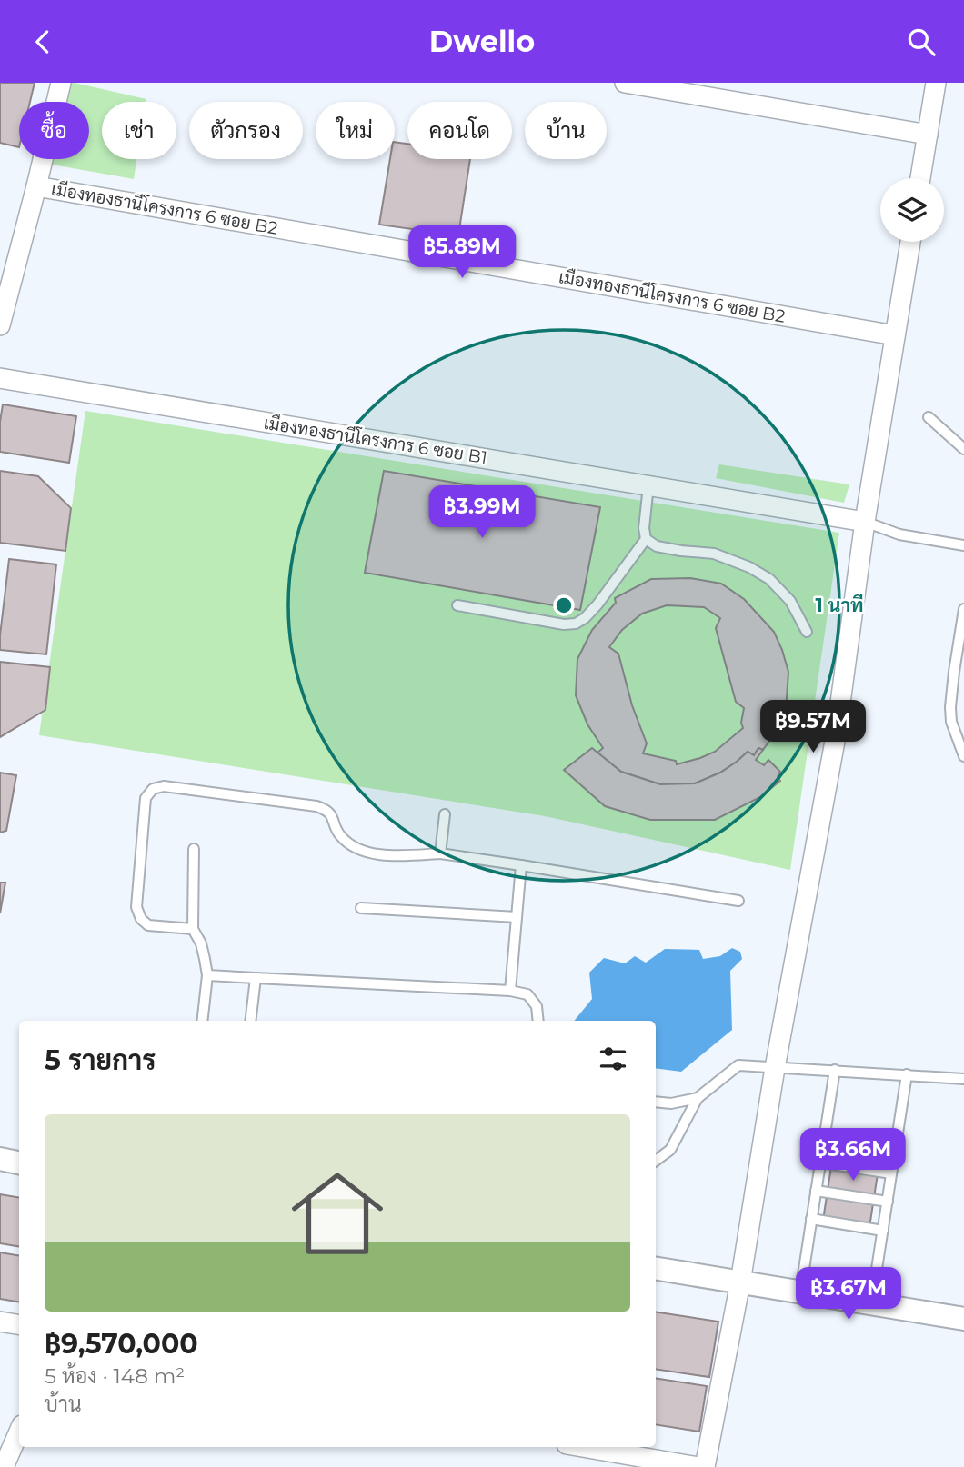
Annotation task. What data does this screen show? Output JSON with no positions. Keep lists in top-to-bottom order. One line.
{"streets":{"street":["เมืองทองธานีโครงการ 6 ซอย B2","เมืองทองธานีโครงการ 6 ซอย B1"]},"page":{"header":"Dwello","chip":["ซื้อ","เช่า","ตัวกรอง","ใหม่","คอนโด","บ้าน"],"price":["฿5.89M","฿3.99M","฿9.57M","฿3.66M","฿3.67M"],"heading":"5 รายการ","list":[{"name":"฿9,570,000","note":"5 ห้อง · 148 m² · บ้าน"}]},"rings":["1 นาที"]}
